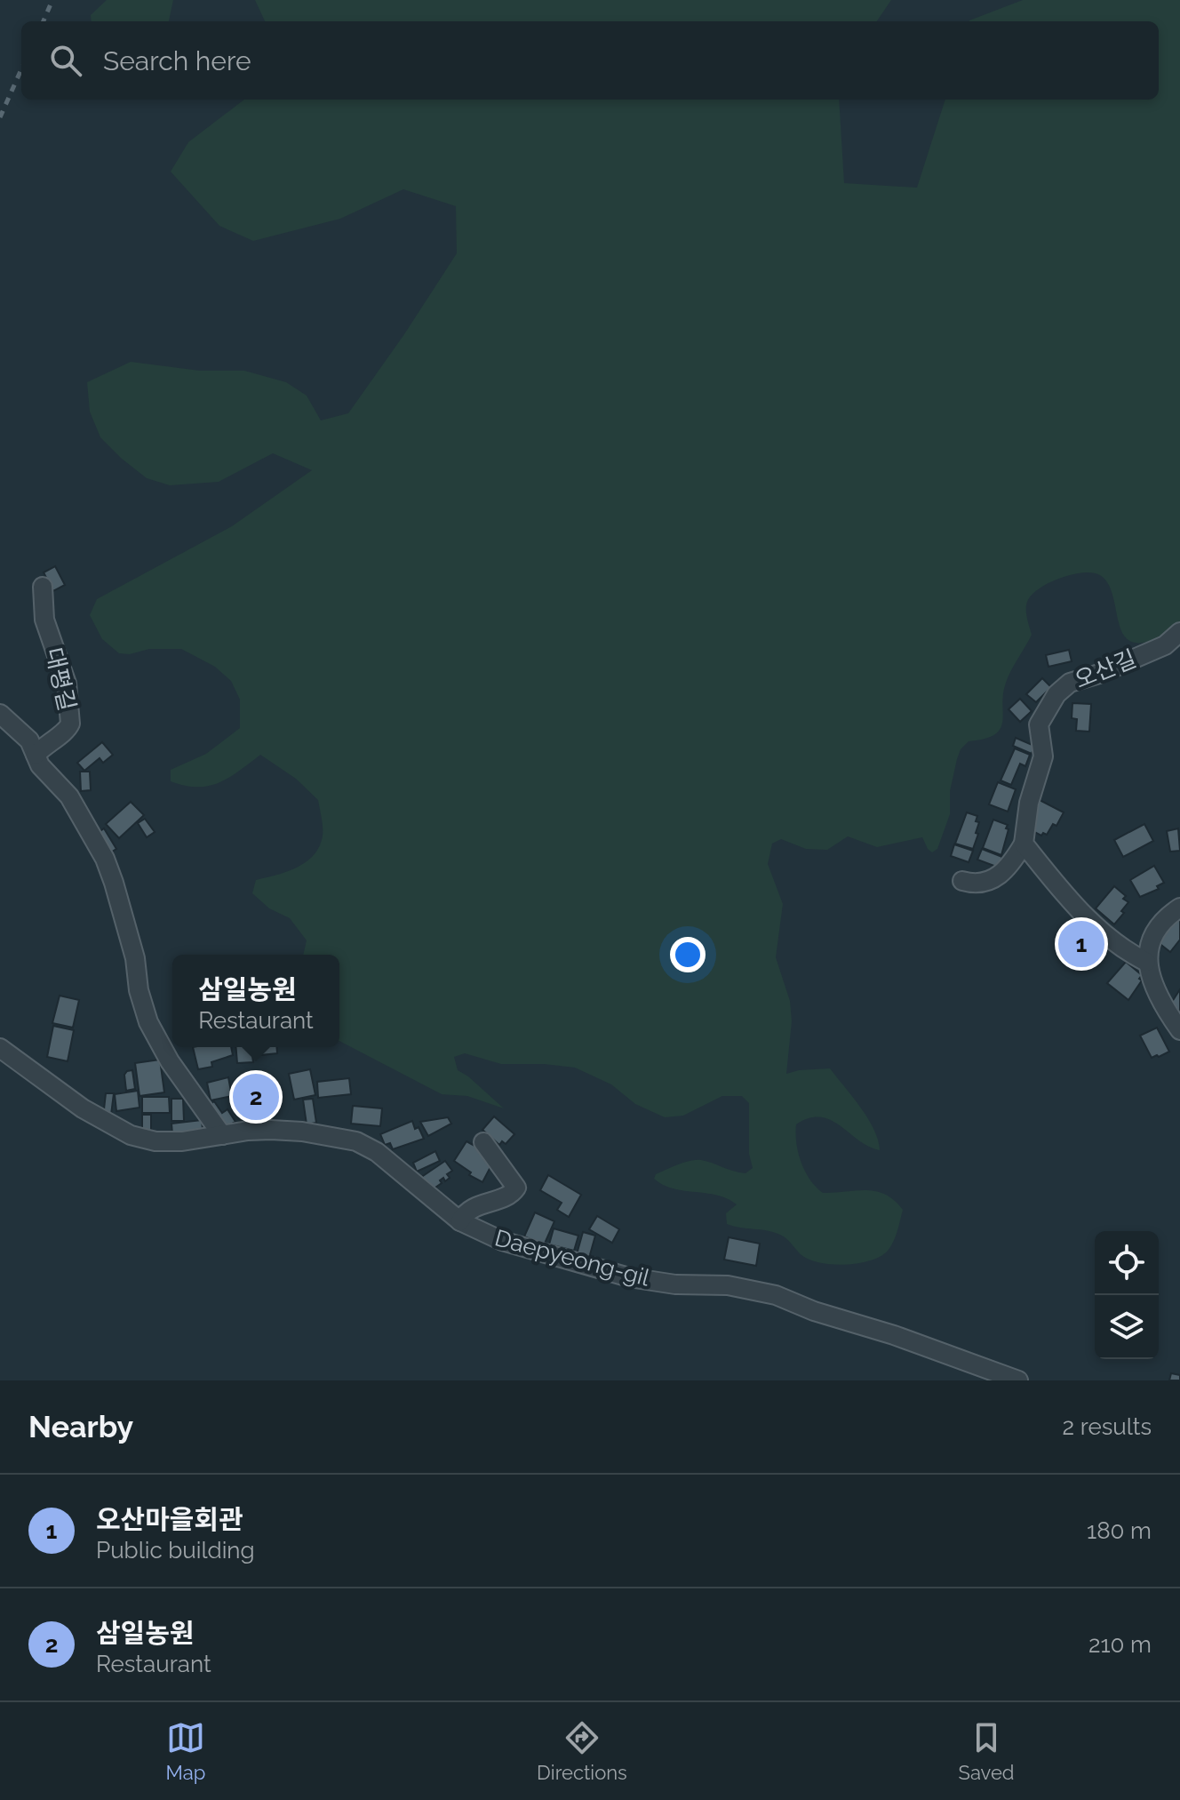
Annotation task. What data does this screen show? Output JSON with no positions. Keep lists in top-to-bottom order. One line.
{"streets":{"lane":["오산길","대평길","Daepyeong-gil"]},"page":{"search":"Search here","pins":["1","2"],"popup":["삼일농원","Restaurant"],"heading":["Nearby","2 results"],"list":[{"mark":"1","name":"오산마을회관","note":"Public building","value":"180 m"},{"mark":"2","name":"삼일농원","note":"Restaurant","value":"210 m"}],"nav":["Map","Directions","Saved"]}}
